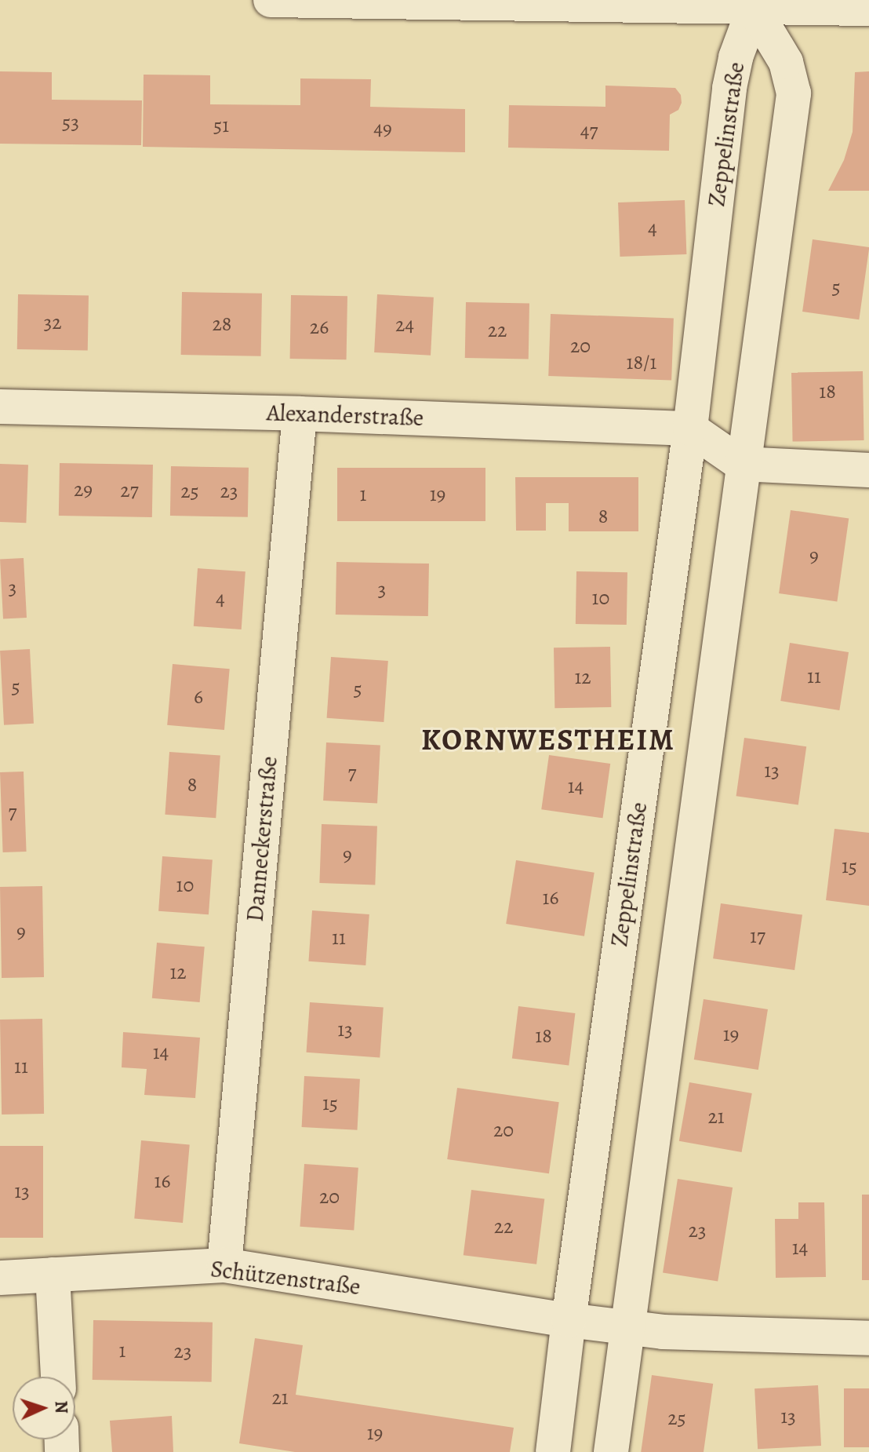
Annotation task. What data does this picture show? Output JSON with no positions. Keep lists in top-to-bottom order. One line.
{"streets":{"street":["Zeppelinstraße","Alexanderstraße","Danneckerstraße","Schützenstraße"]},"crossings":[["Zeppelinstraße","Alexanderstraße"],["Zeppelinstraße","Schützenstraße"],["Alexanderstraße","Danneckerstraße"],["Danneckerstraße","Schützenstraße"]],"districts":["KORNWESTHEIM"],"house_numbers":["53","51","49","47","4","5","32","28","24","26","22","20","18/1","18","29","27","25","23","1","19","8","9","3","3","10","4","11","12","5","5","6","13","7","8","14","7","9","15","10","16","9","17","11","12","13","19","18","14","11","15","21","20","16","13","20","22","23","14","1","23","21","13","25","19"],"north":"right"}
